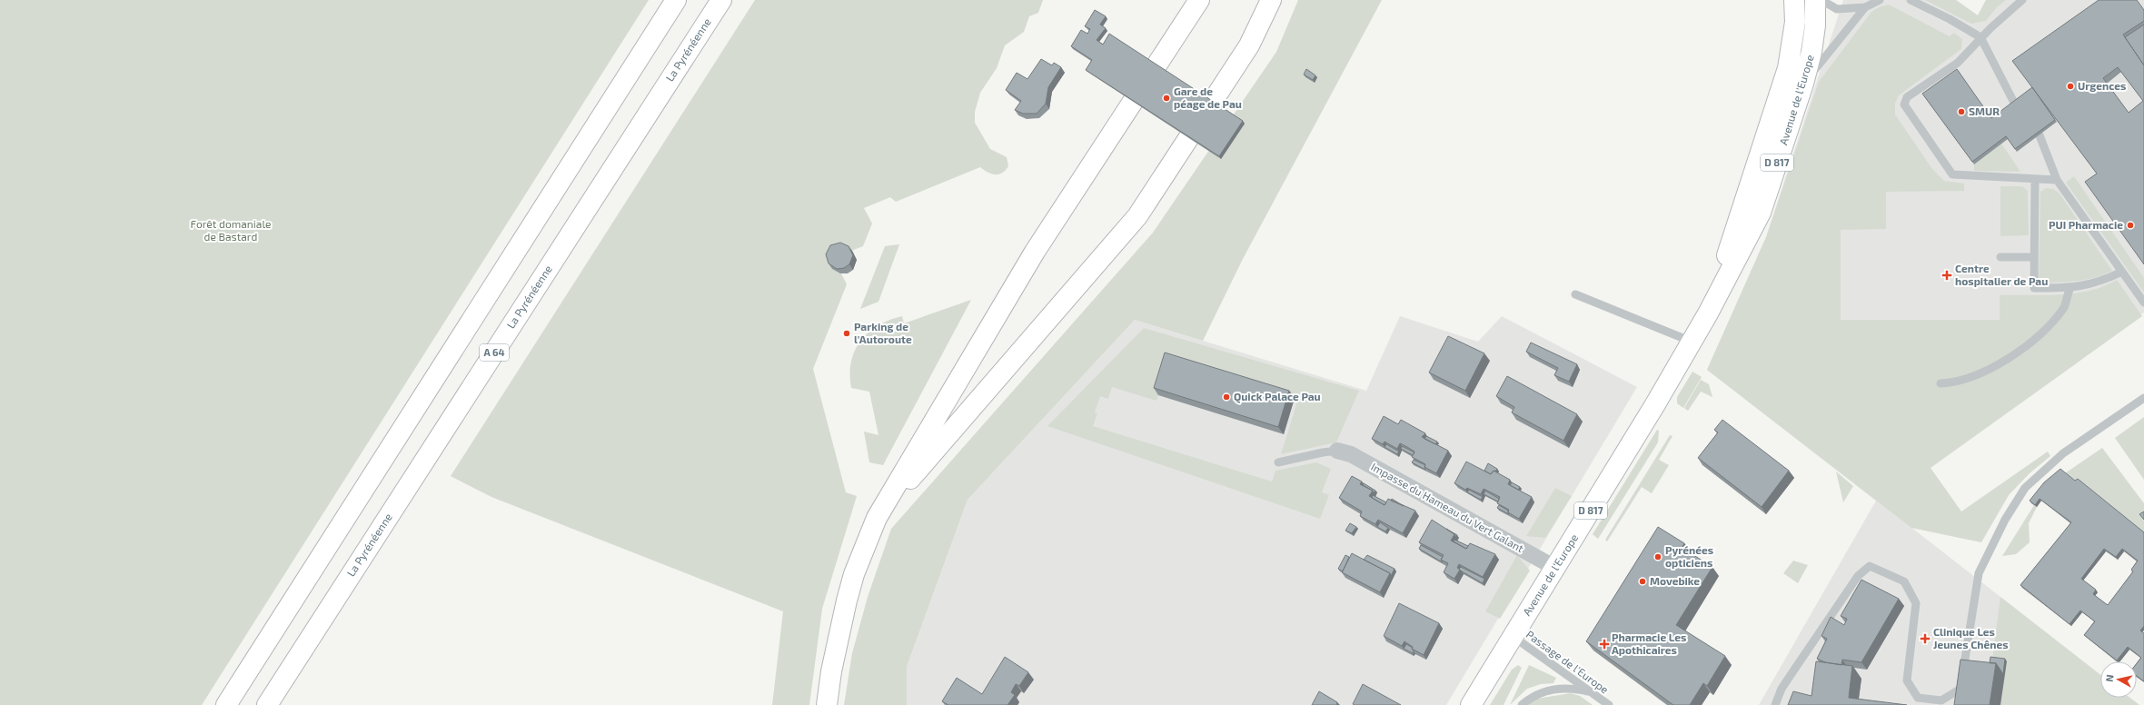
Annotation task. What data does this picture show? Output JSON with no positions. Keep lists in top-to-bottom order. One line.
{"streets":{"main road":["La Pyrénéenne","Avenue de l'Europe","D 817","A 64"],"street":["Impasse du Hameau du Vert Galant"],"lane":["Passage de l'Europe"]},"crossings":[["Avenue de l'Europe","Impasse du Hameau du Vert Galant"],["Avenue de l'Europe","Passage de l'Europe"]],"parks":["Forêt domaniale de Bastard"],"places":{"other":["Urgences","Gare de péage de Pau","SMUR","PUI Pharmacie","Parking de l'Autoroute","Quick Palace Pau","Pyrénées opticiens","Movebike"],"health":["Centre hospitalier de Pau","Clinique Les Jeunes Chênes","Pharmacie Les Apothicaires"]},"north":"left"}
